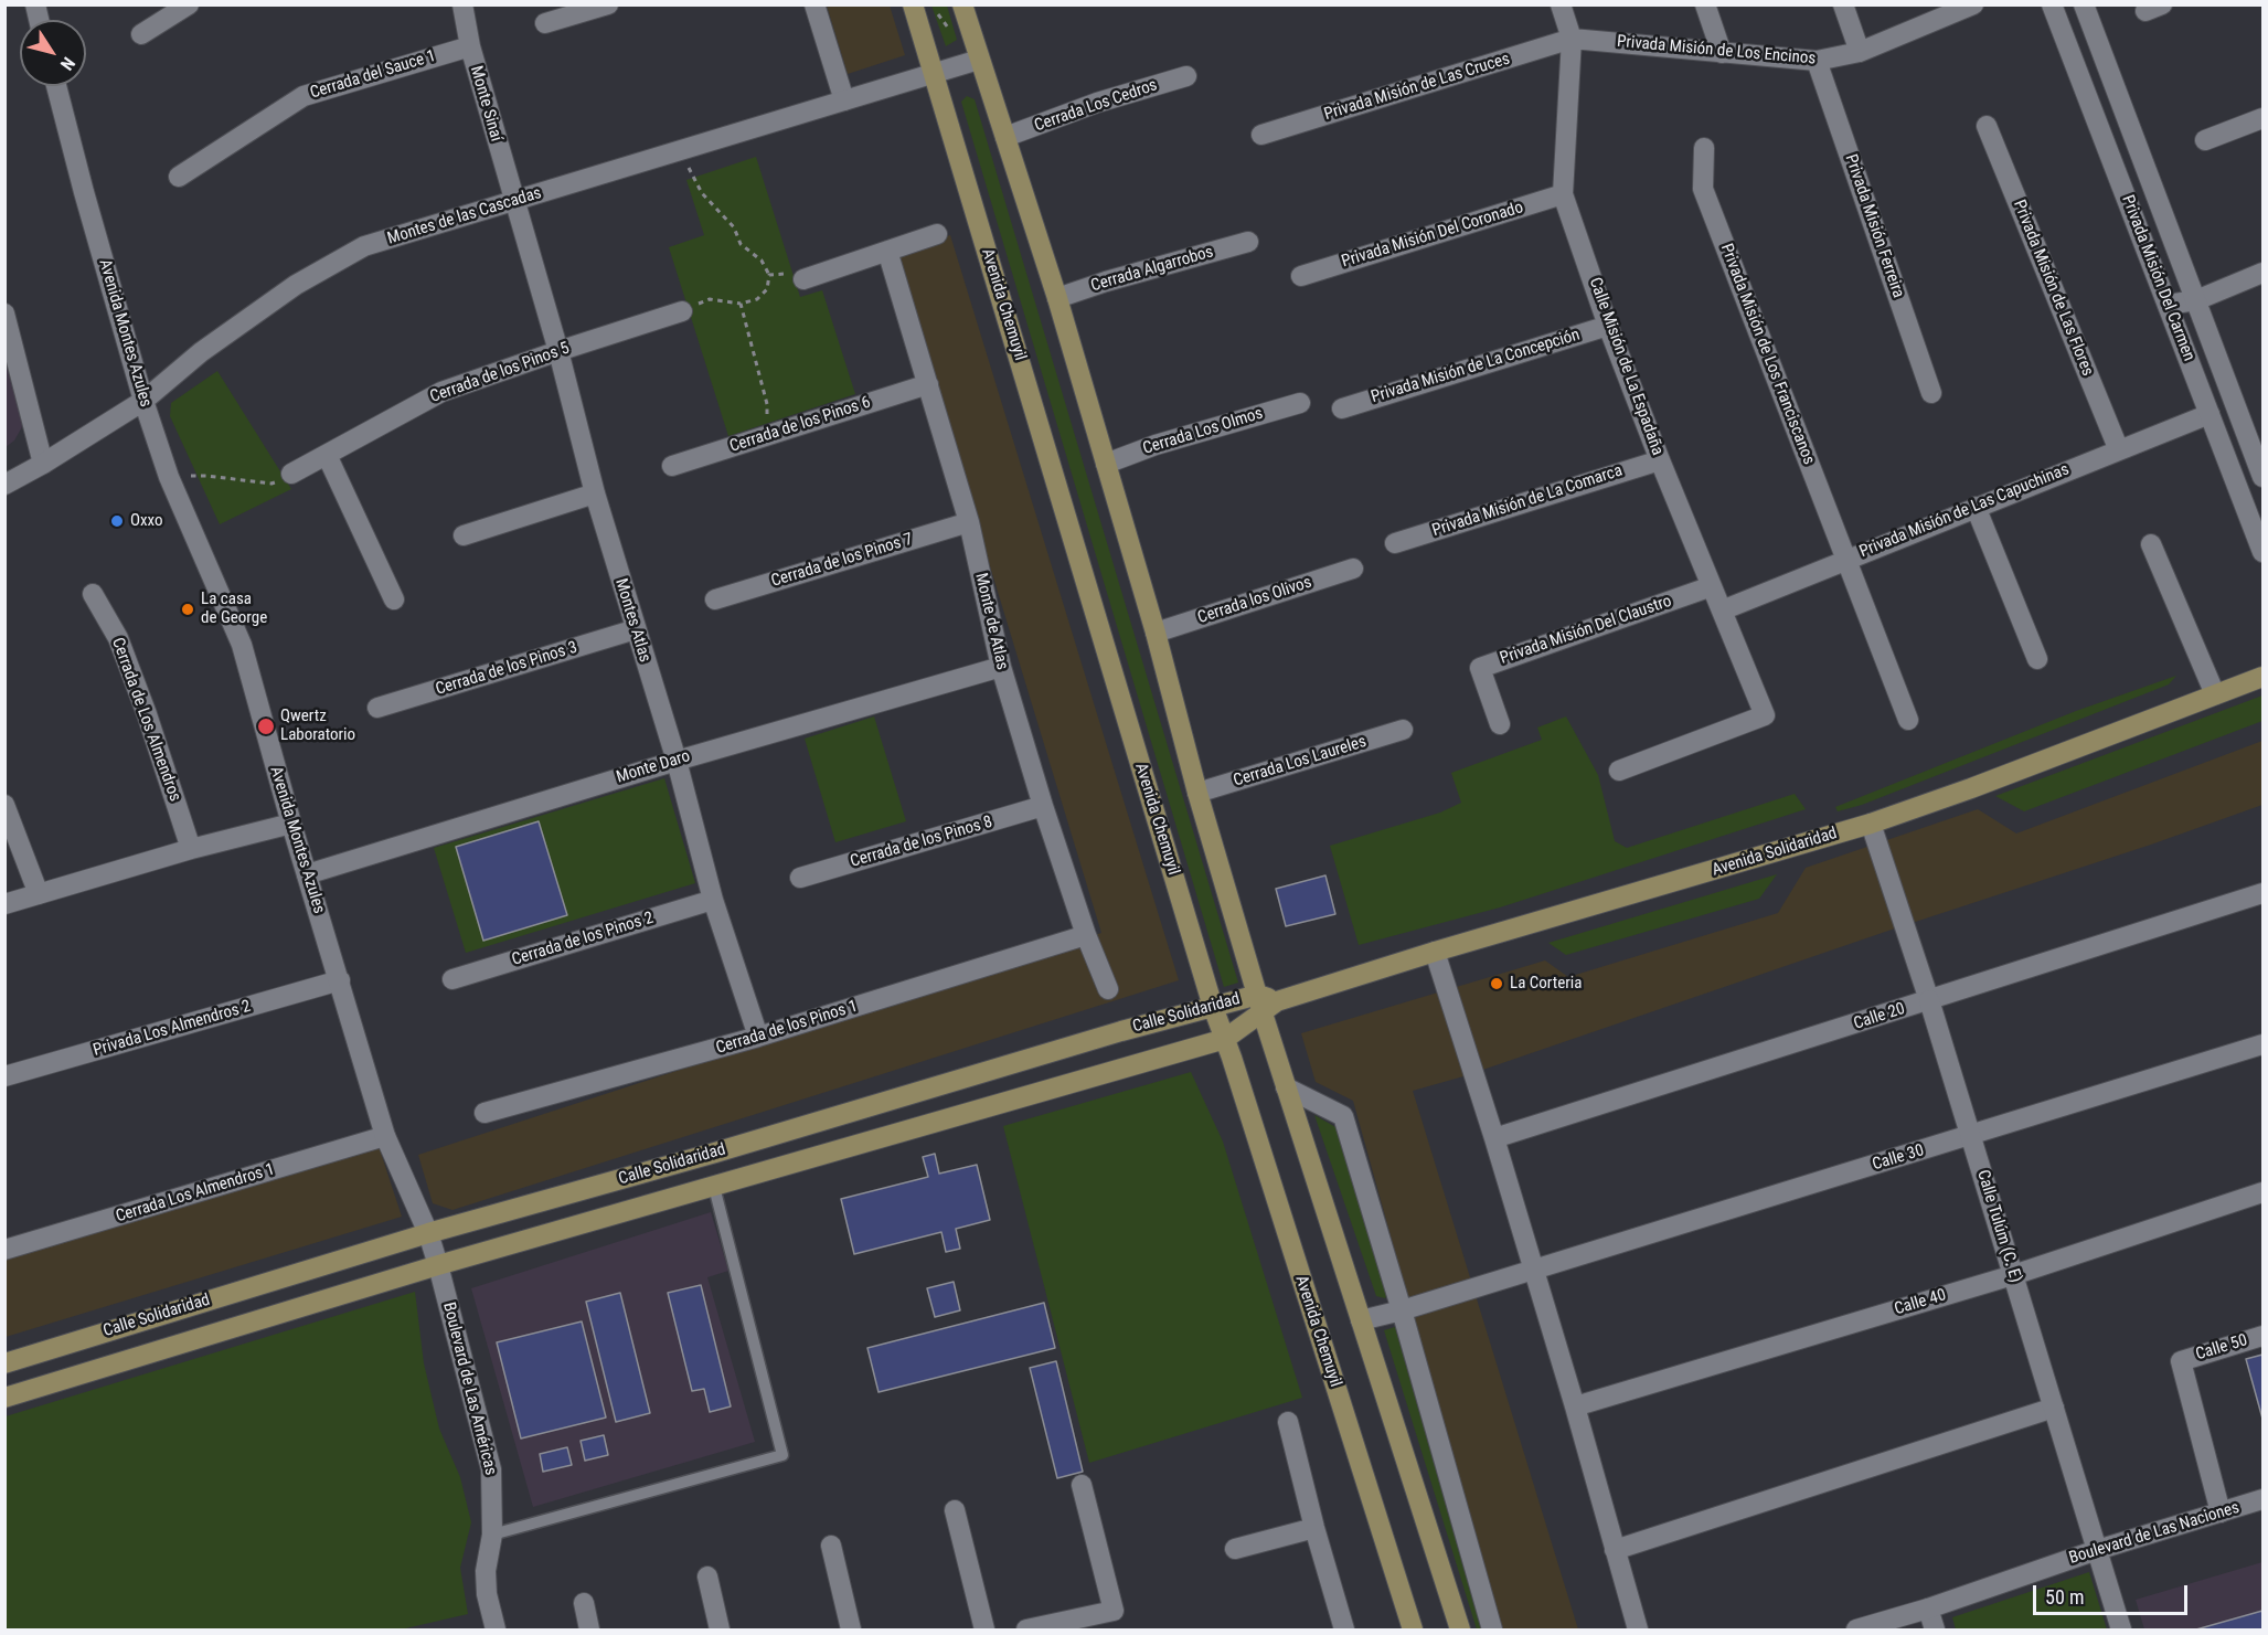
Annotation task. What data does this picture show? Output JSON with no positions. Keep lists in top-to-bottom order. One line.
{"streets":{"main road":["Avenida Chemuyil","Avenida Solidaridad","Calle Solidaridad"],"street":["Privada Misión de Los Encinos","Cerrada del Sauce 1","Privada Misión de Las Cruces","Monte Sinaí","Cerrada Los Cedros","Montes de las Cascadas","Privada Misión Ferreira","Privada Misión Del Coronado","Cerrada Algarrobos","Privada Misión Del Carmen","Privada Misión de Las Flores","Avenida Montes Azules","Privada Misión de Los Franciscanos","Privada Misión de La Concepción","Calle Misión de La Espadaña","Cerrada de los Pinos 5","Cerrada de los Pinos 6","Cerrada Los Olmos","Privada Misión de La Comarca","Privada Misión de Las Capuchinas","Cerrada de los Pinos 7","Cerrada los Olivos","Montes Atlas","Monte de Atlas","Privada Misión Del Claustro","Cerrada de los Pinos 3","Cerrada de Los Almendros","Cerrada Los Laureles","Monte Daro","Cerrada de los Pinos 8","Cerrada de los Pinos 2","Calle 20","Cerrada de los Pinos 1","Privada Los Almendros 2","Calle 30","Cerrada Los Almendros 1","Calle Tulúm (C. E)","Calle 40","Calle 50","Boulevard de Las Américas","Boulevard de Las Naciones"]},"crossings":[["Privada Misión de Los Encinos","Privada Misión de Las Cruces"],["Privada Misión de Los Encinos","Privada Misión Ferreira"],["Privada Misión de Los Encinos","Calle Misión de La Espadaña"],["Cerrada del Sauce 1","Monte Sinaí"],["Privada Misión de Las Cruces","Calle Misión de La Espadaña"],["Monte Sinaí","Montes de las Cascadas"],["Monte Sinaí","Montes Atlas"],["Montes de las Cascadas","Avenida Chemuyil"],["Montes de las Cascadas","Avenida Montes Azules"],["Montes de las Cascadas","Montes Atlas"],["Privada Misión Del Coronado","Calle Misión de La Espadaña"],["Privada Misión Del Carmen","Privada Misión de Las Capuchinas"],["Privada Misión de Las Flores","Privada Misión de Las Capuchinas"],["Avenida Chemuyil","Calle Solidaridad"],["Avenida Montes Azules","Monte Daro"],["Avenida Montes Azules","Calle Solidaridad"],["Avenida Montes Azules","Privada Los Almendros 2"],["Avenida Montes Azules","Cerrada Los Almendros 1"],["Avenida Montes Azules","Boulevard de Las Américas"],["Privada Misión de Los Franciscanos","Privada Misión de Las Capuchinas"],["Privada Misión de La Concepción","Calle Misión de La Espadaña"],["Calle Misión de La Espadaña","Privada Misión de La Comarca"],["Calle Misión de La Espadaña","Privada Misión de Las Capuchinas"],["Calle Misión de La Espadaña","Privada Misión Del Claustro"],["Cerrada de los Pinos 5","Montes Atlas"],["Cerrada de los Pinos 6","Monte de Atlas"],["Cerrada de los Pinos 7","Monte de Atlas"],["Montes Atlas","Cerrada de los Pinos 3"],["Montes Atlas","Monte Daro"],["Montes Atlas","Cerrada de los Pinos 2"],["Montes Atlas","Cerrada de los Pinos 1"],["Monte de Atlas","Monte Daro"],["Monte de Atlas","Cerrada de los Pinos 8"],["Monte de Atlas","Cerrada de los Pinos 1"],["Avenida Solidaridad","Calle Solidaridad"],["Avenida Solidaridad","Calle Tulúm (C. E)"],["Calle Solidaridad","Boulevard de Las Américas"],["Calle 20","Calle Tulúm (C. E)"],["Calle 30","Calle Tulúm (C. E)"],["Calle Tulúm (C. E)","Calle 40"],["Calle Tulúm (C. E)","Boulevard de Las Naciones"],["Calle 50","Boulevard de Las Naciones"]],"places":["Oxxo","La casa de George","Qwertz Laboratorio","La Corteria"],"scale_bar":"50 m","north":"bottom right"}
